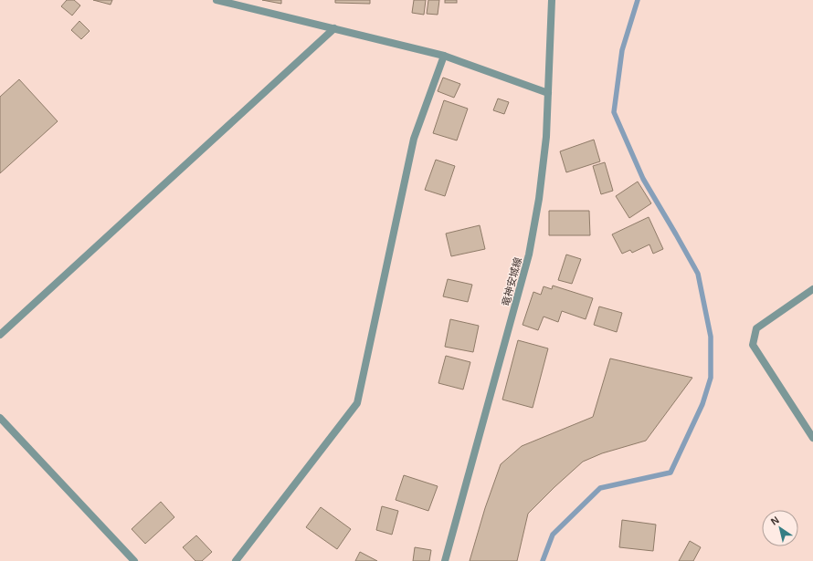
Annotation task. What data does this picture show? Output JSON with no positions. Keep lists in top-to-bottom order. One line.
{"streets":{"street":["竜神安城線"]},"north":"top left"}
